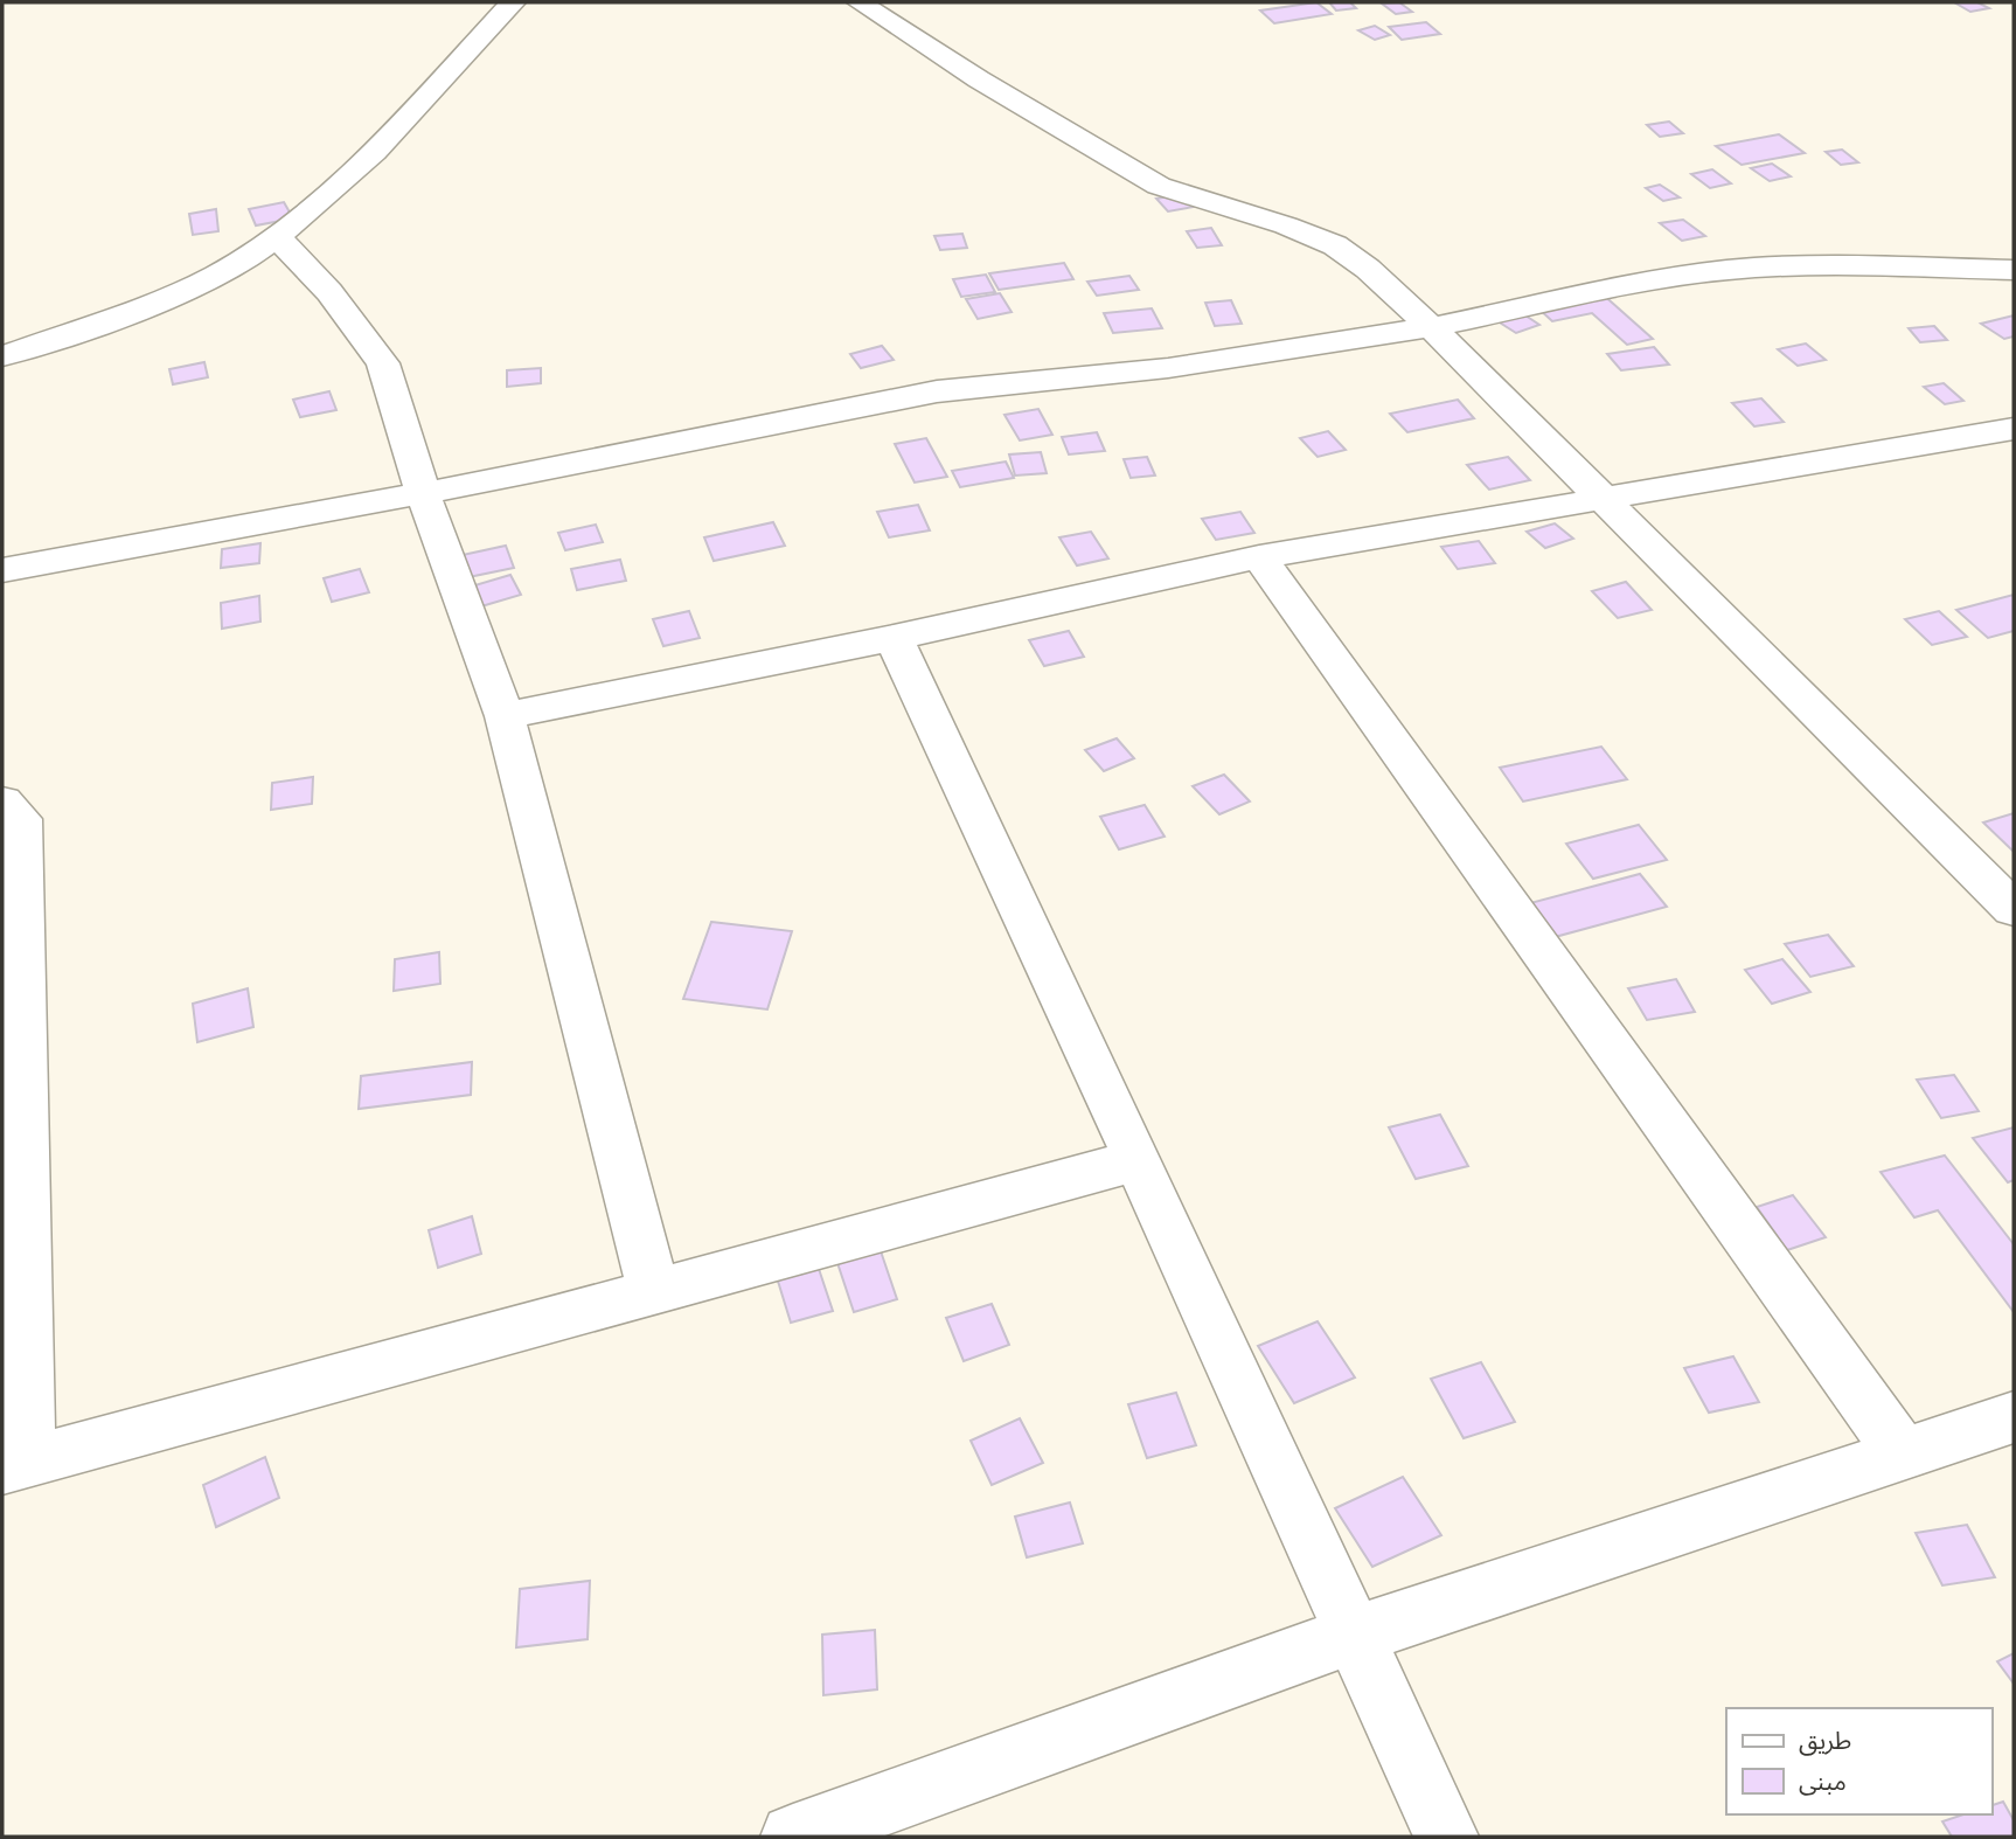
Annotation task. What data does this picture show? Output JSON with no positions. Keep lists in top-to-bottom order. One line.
{"legend":["طريق","مبنى"]}
